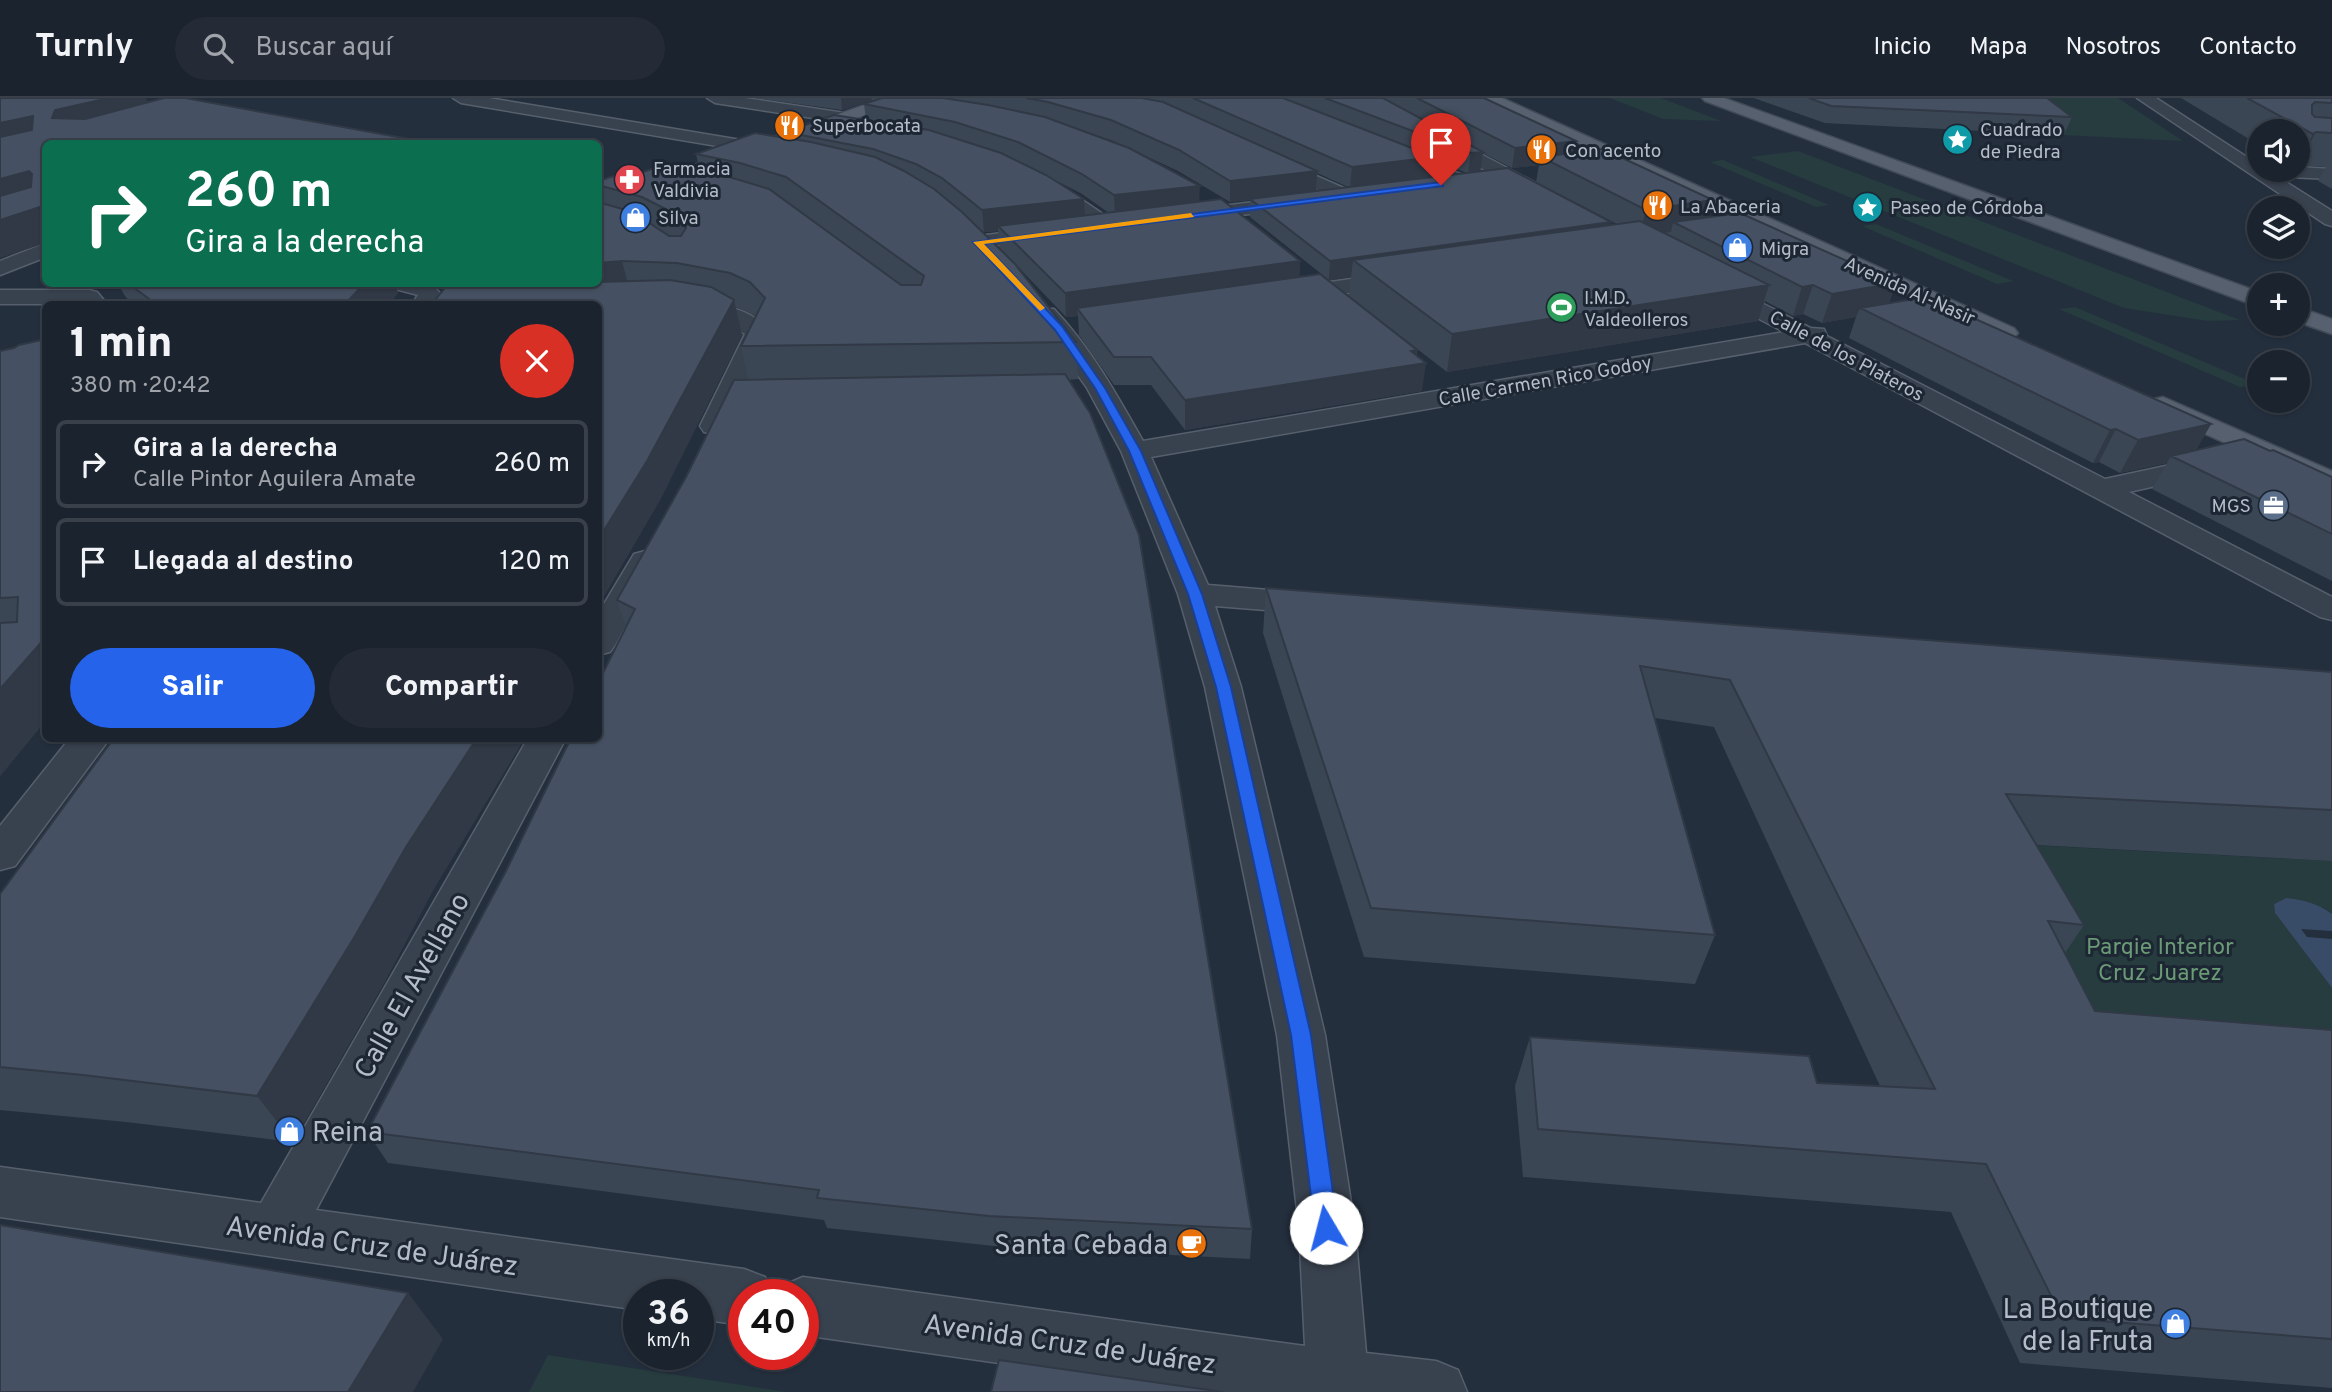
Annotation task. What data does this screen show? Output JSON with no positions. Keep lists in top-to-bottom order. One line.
{"streets":{"main road":["Avenida Al-Nasir"],"street":["Calle de los Plateros","Calle Carmen Rico Godoy","Calle El Avellano","Avenida Cruz de Juárez"]},"crossings":[["Calle de los Plateros","Calle Carmen Rico Godoy"],["Calle El Avellano","Avenida Cruz de Juárez"]],"parks":["Parqie Interior Cruz Juarez"],"places":{"restaurant":["Superbocata","Con acento","La Abaceria"],"place":["Cuadrado de Piedra","Paseo de Córdoba"],"pharmacy":["Farmacia Valdivia"],"shop":["Silva","Migra","Reina","La Boutique de la Fruta"],"sports":["I.M.D. Valdeolleros"],"office":["MGS"],"cafe":["Santa Cebada"]},"page":{"header":"Turnly","search":"Buscar aquí","nav":["Inicio","Mapa","Nosotros","Contacto"],"map_buttons":["+","−"],"turn":["260 m","Gira a la derecha"],"heading":["1 min","380 m · 20:42"],"list":[{"name":"Gira a la derecha","note":"Calle Pintor Aguilera Amate","value":"260 m"},{"name":"Llegada al destino","value":"120 m"}],"buttons":["Salir","Compartir"],"speed":"36 km/h","limit":"40"}}
